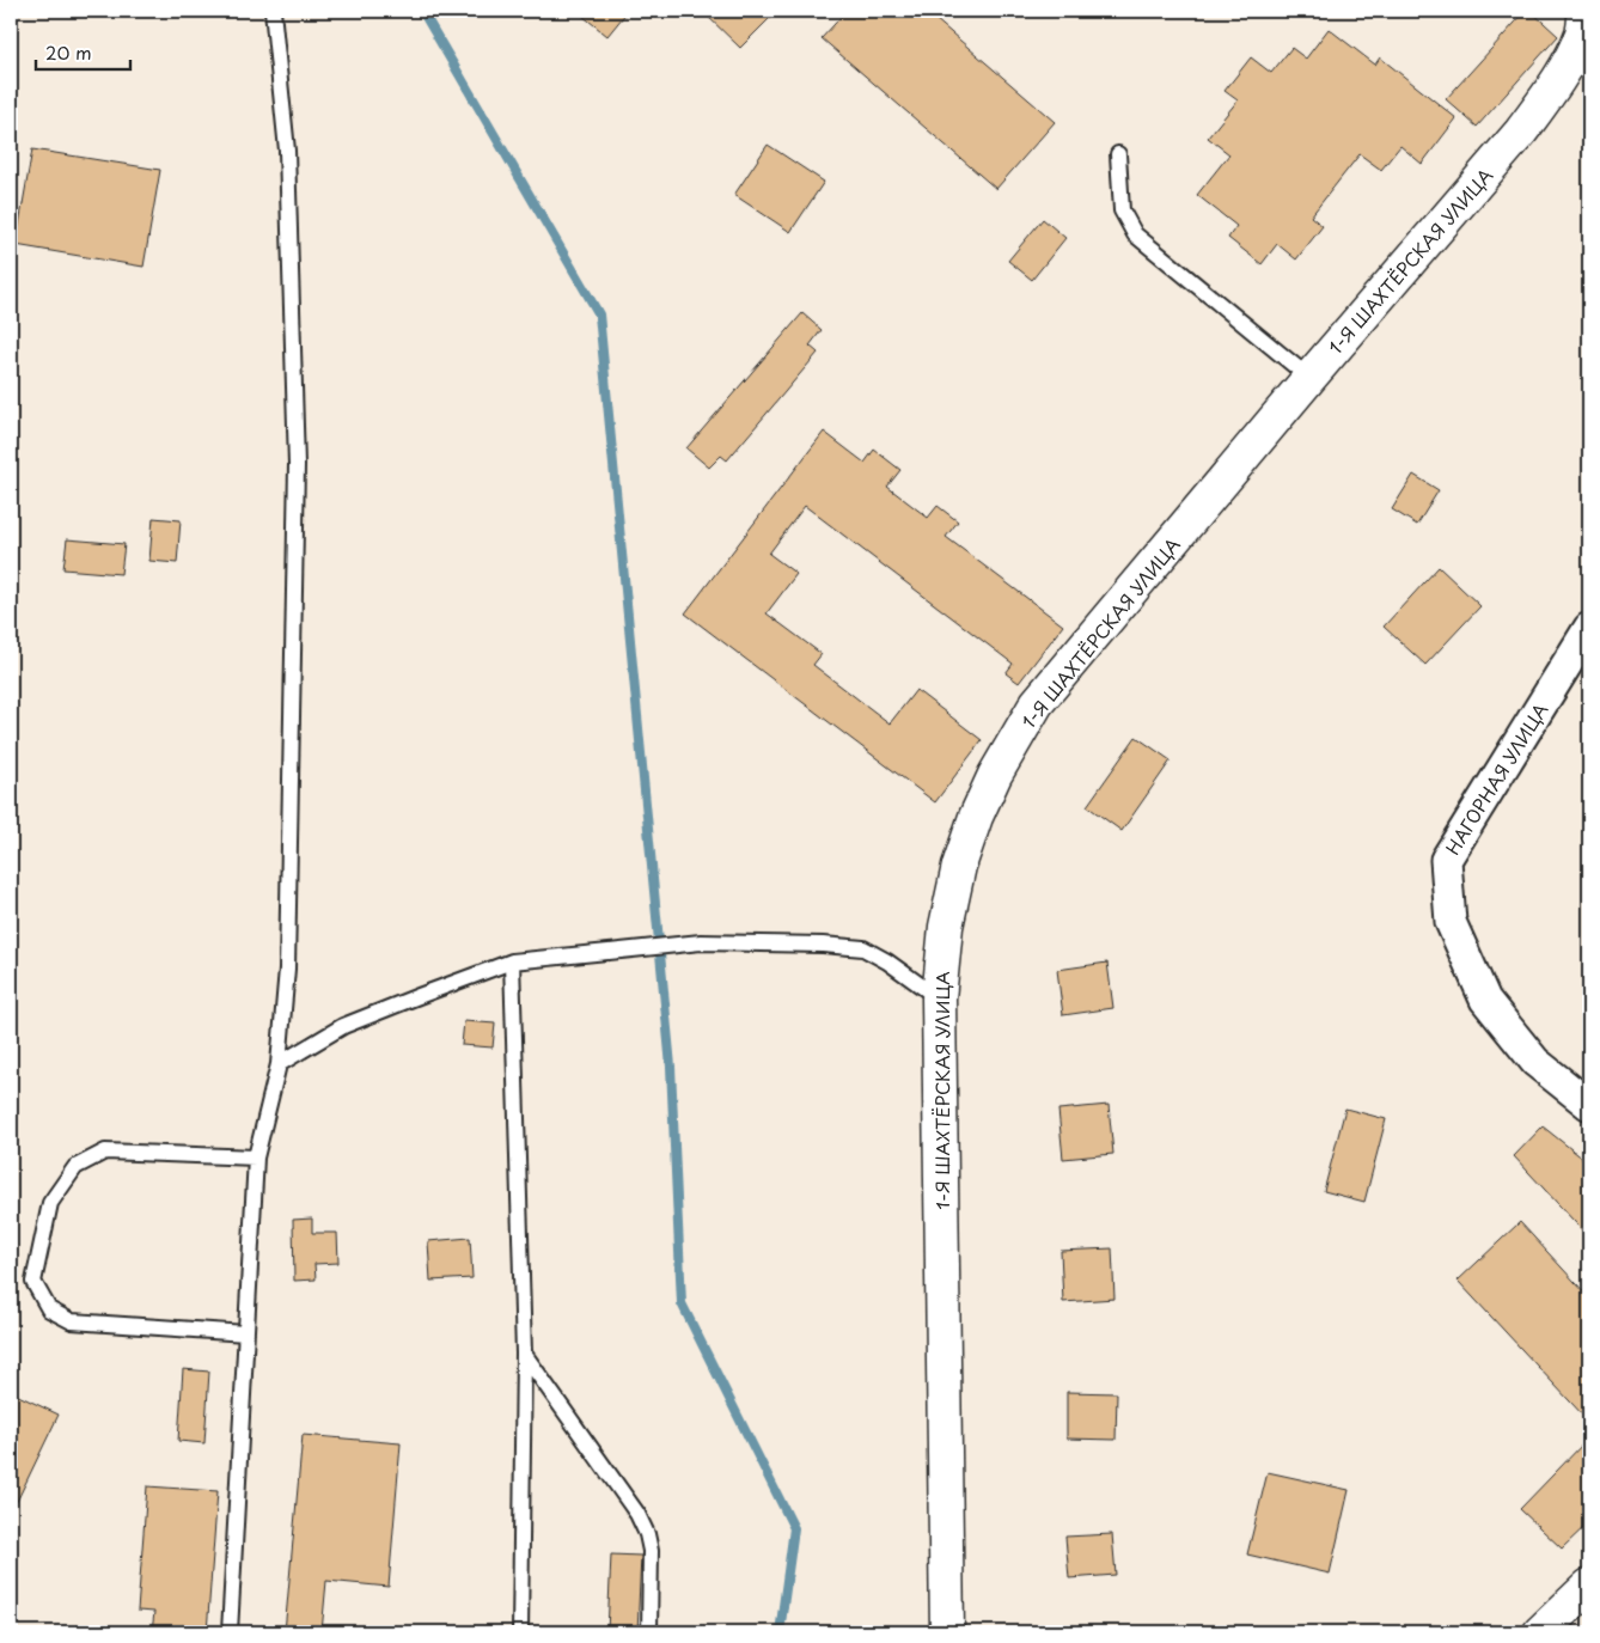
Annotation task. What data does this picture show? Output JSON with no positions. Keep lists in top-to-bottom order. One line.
{"streets":{"street":["1-Я ШАХТЁРСКАЯ УЛИЦА","НАГОРНАЯ УЛИЦА"]},"scale_bar":"20 m"}
